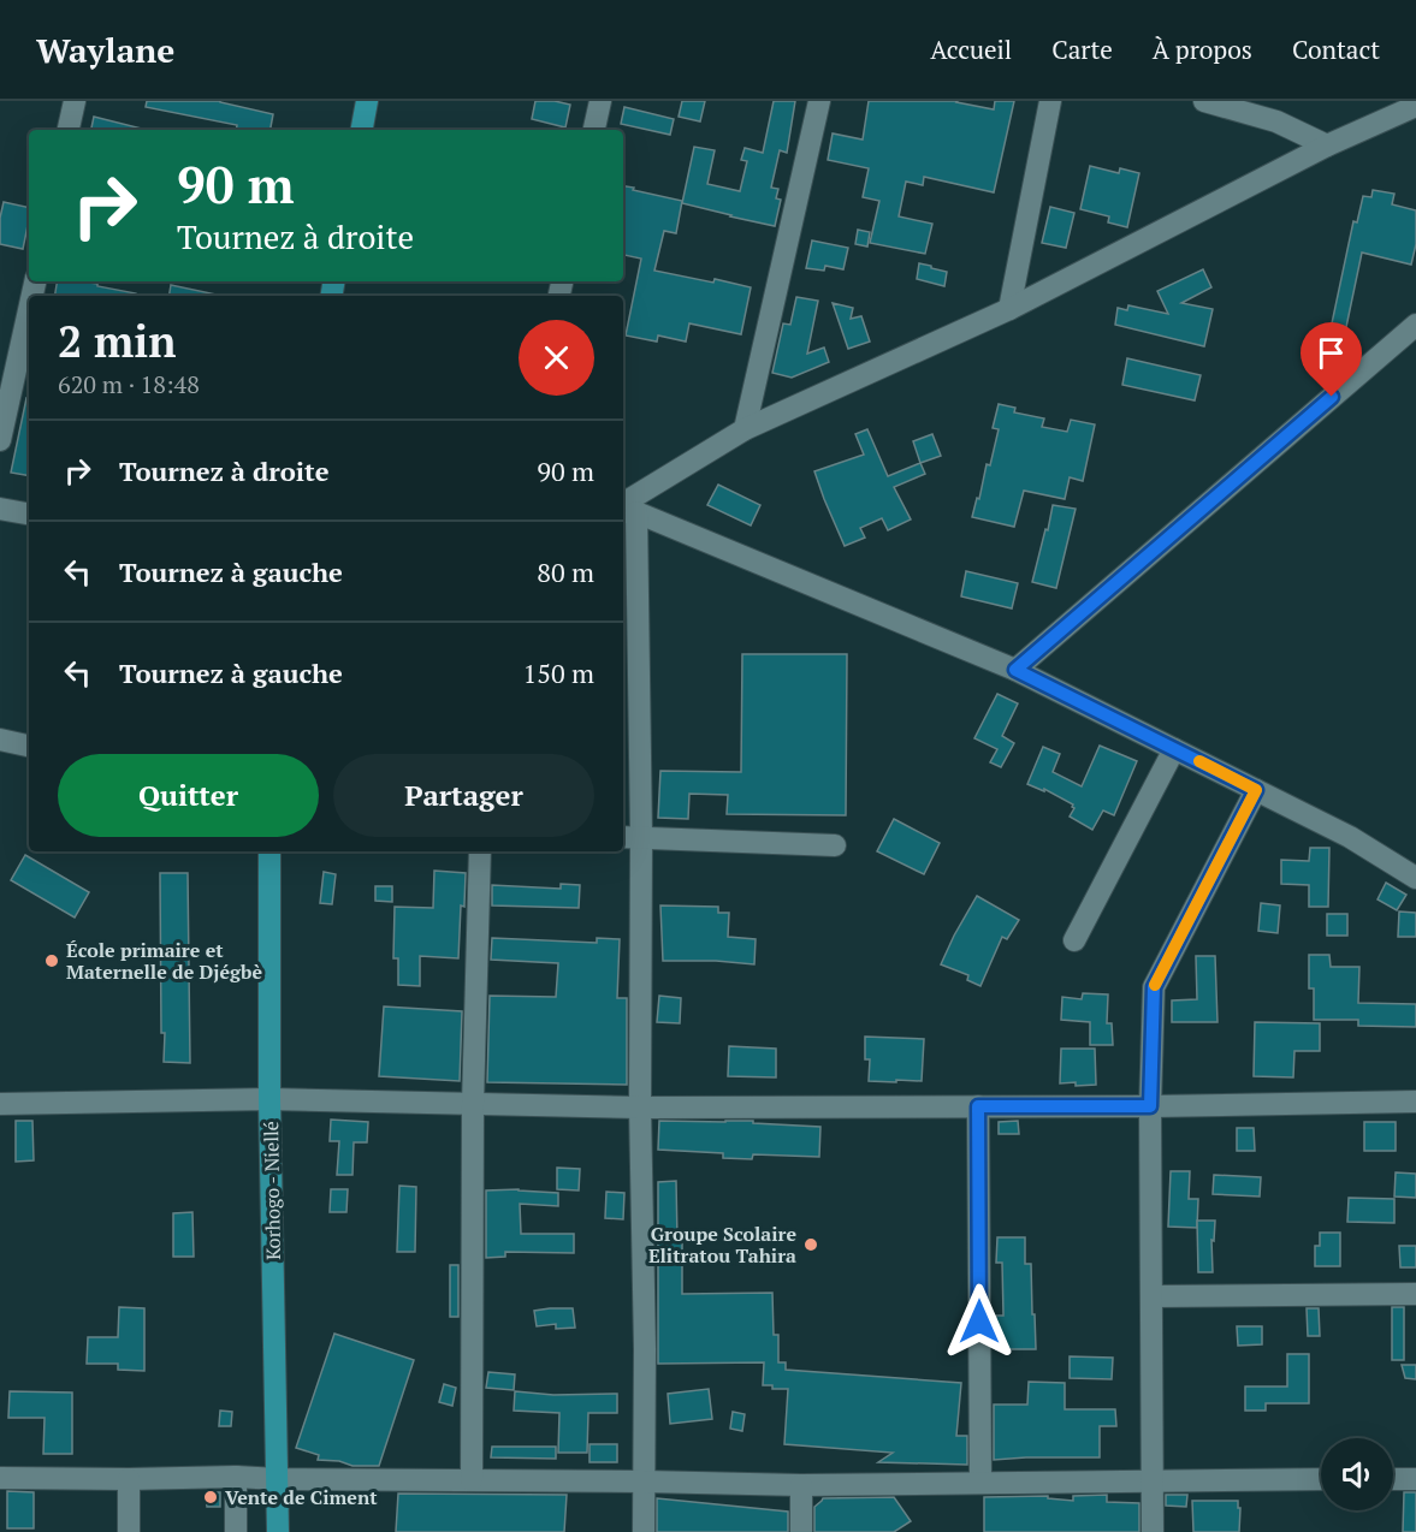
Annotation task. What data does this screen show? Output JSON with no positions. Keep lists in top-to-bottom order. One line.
{"streets":{"main road":["Korhogo - Niellé"]},"places":["École primaire et Maternelle de Djégbè","Groupe Scolaire Elitratou Tahira","Vente de Ciment"],"page":{"header":"Waylane","nav":["Accueil","Carte","À propos","Contact"],"turn":["90 m","Tournez à droite"],"heading":["2 min","620 m · 18:48"],"list":[{"name":"Tournez à droite","value":"90 m"},{"name":"Tournez à gauche","value":"80 m"},{"name":"Tournez à gauche","value":"150 m"}],"buttons":["Quitter","Partager"]}}
